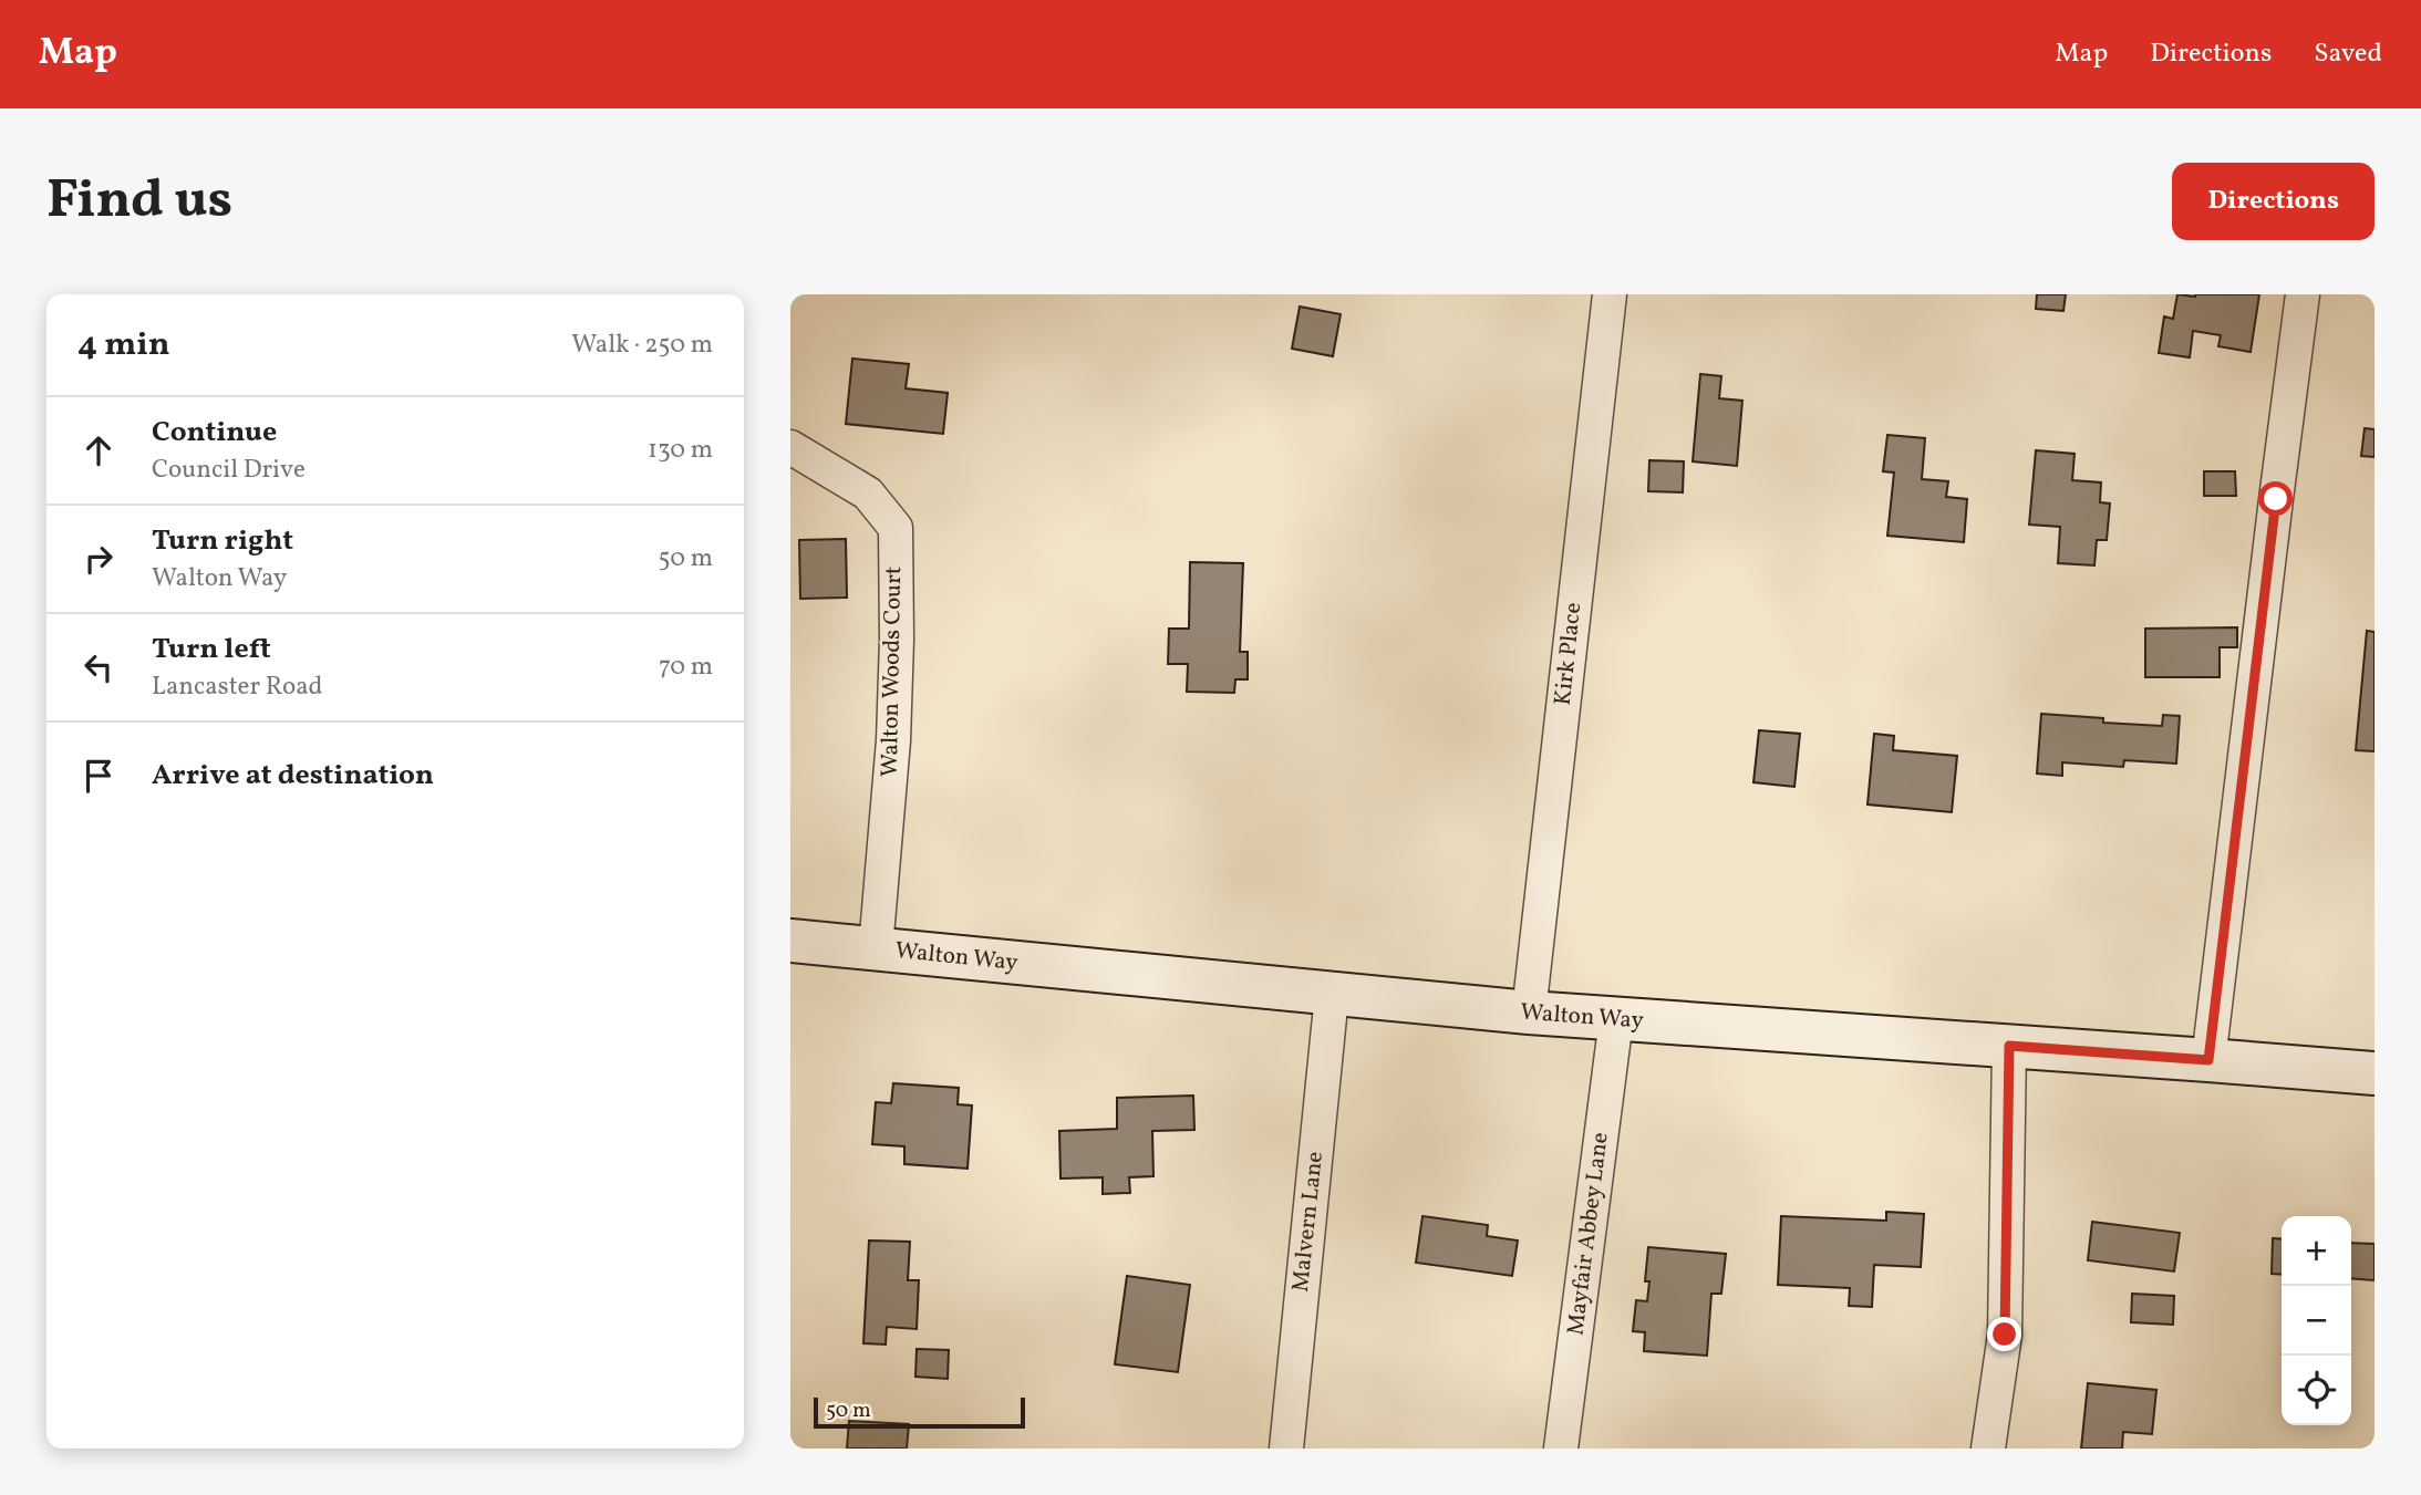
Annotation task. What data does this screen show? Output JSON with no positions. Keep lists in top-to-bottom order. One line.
{"streets":{"main road":["Walton Way"],"street":["Kirk Place","Walton Woods Court","Malvern Lane","Mayfair Abbey Lane"]},"crossings":[["Kirk Place","Walton Way"],["Walton Woods Court","Walton Way"],["Walton Way","Malvern Lane"],["Walton Way","Mayfair Abbey Lane"]],"scale_bar":"50 m","page":{"header":"Map","nav":["Map","Directions","Saved"],"buttons":"Directions","title":"Find us","heading":["4 min","Walk · 250 m"],"list":[["Continue","Council Drive","130 m"],["Turn right","Walton Way","50 m"],["Turn left","Lancaster Road","70 m"],"Arrive at destination"],"map_buttons":["+","−"],"scale":"50 m"}}
